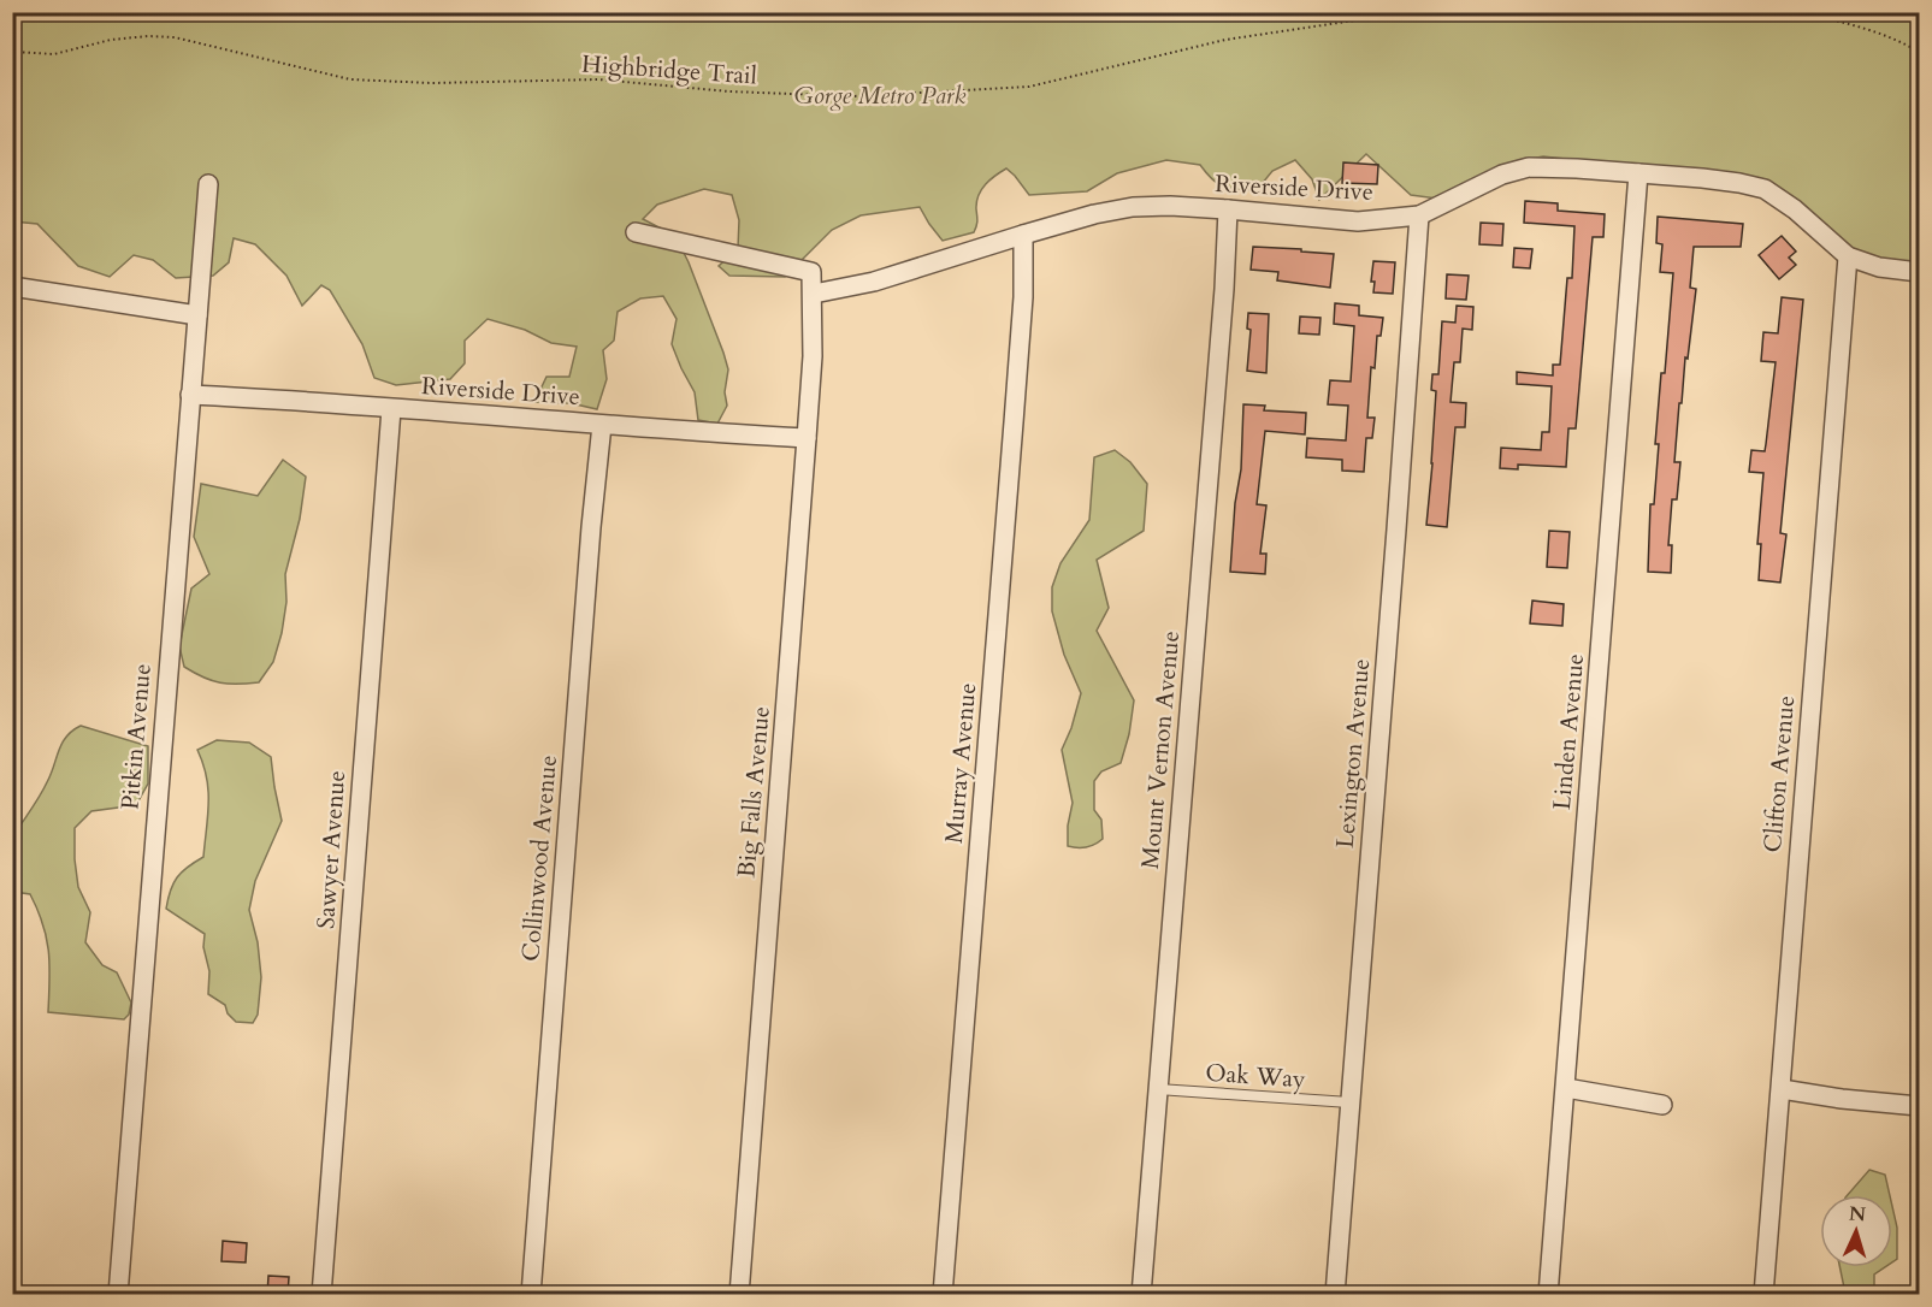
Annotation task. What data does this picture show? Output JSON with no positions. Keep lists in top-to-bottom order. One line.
{"streets":{"street":["Riverside Drive","Linden Avenue","Pitkin Avenue","Mount Vernon Avenue","Lexington Avenue","Murray Avenue","Clifton Avenue","Big Falls Avenue","Sawyer Avenue","Collinwood Avenue"],"lane":["Oak Way"],"path":["Highbridge Trail"]},"crossings":[["Riverside Drive","Linden Avenue"],["Riverside Drive","Pitkin Avenue"],["Riverside Drive","Mount Vernon Avenue"],["Riverside Drive","Lexington Avenue"],["Riverside Drive","Murray Avenue"],["Riverside Drive","Clifton Avenue"],["Riverside Drive","Big Falls Avenue"],["Riverside Drive","Sawyer Avenue"],["Riverside Drive","Collinwood Avenue"],["Mount Vernon Avenue","Oak Way"],["Lexington Avenue","Oak Way"]],"parks":["Gorge Metro Park"],"north":"top"}
